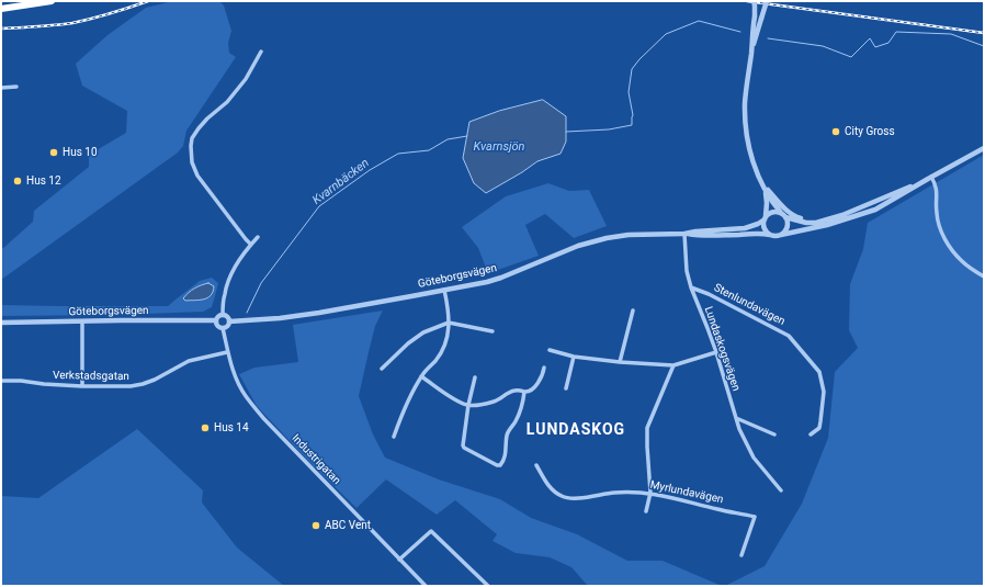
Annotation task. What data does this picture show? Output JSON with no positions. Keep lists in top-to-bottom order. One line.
{"streets":{"street":["Göteborgsvägen","Stenlundavägen","Lundaskogsvägen","Verkstadsgatan","Industrigatan","Myrlundavägen"]},"crossings":[["Göteborgsvägen","Lundaskogsvägen"],["Göteborgsvägen","Industrigatan"],["Stenlundavägen","Lundaskogsvägen"],["Verkstadsgatan","Industrigatan"]],"districts":["LUNDASKOG"],"water":["Kvarnsjön","Kvarnbäcken"],"places":["City Gross","Hus 10","Hus 12","Hus 14","ABC Vent"]}
